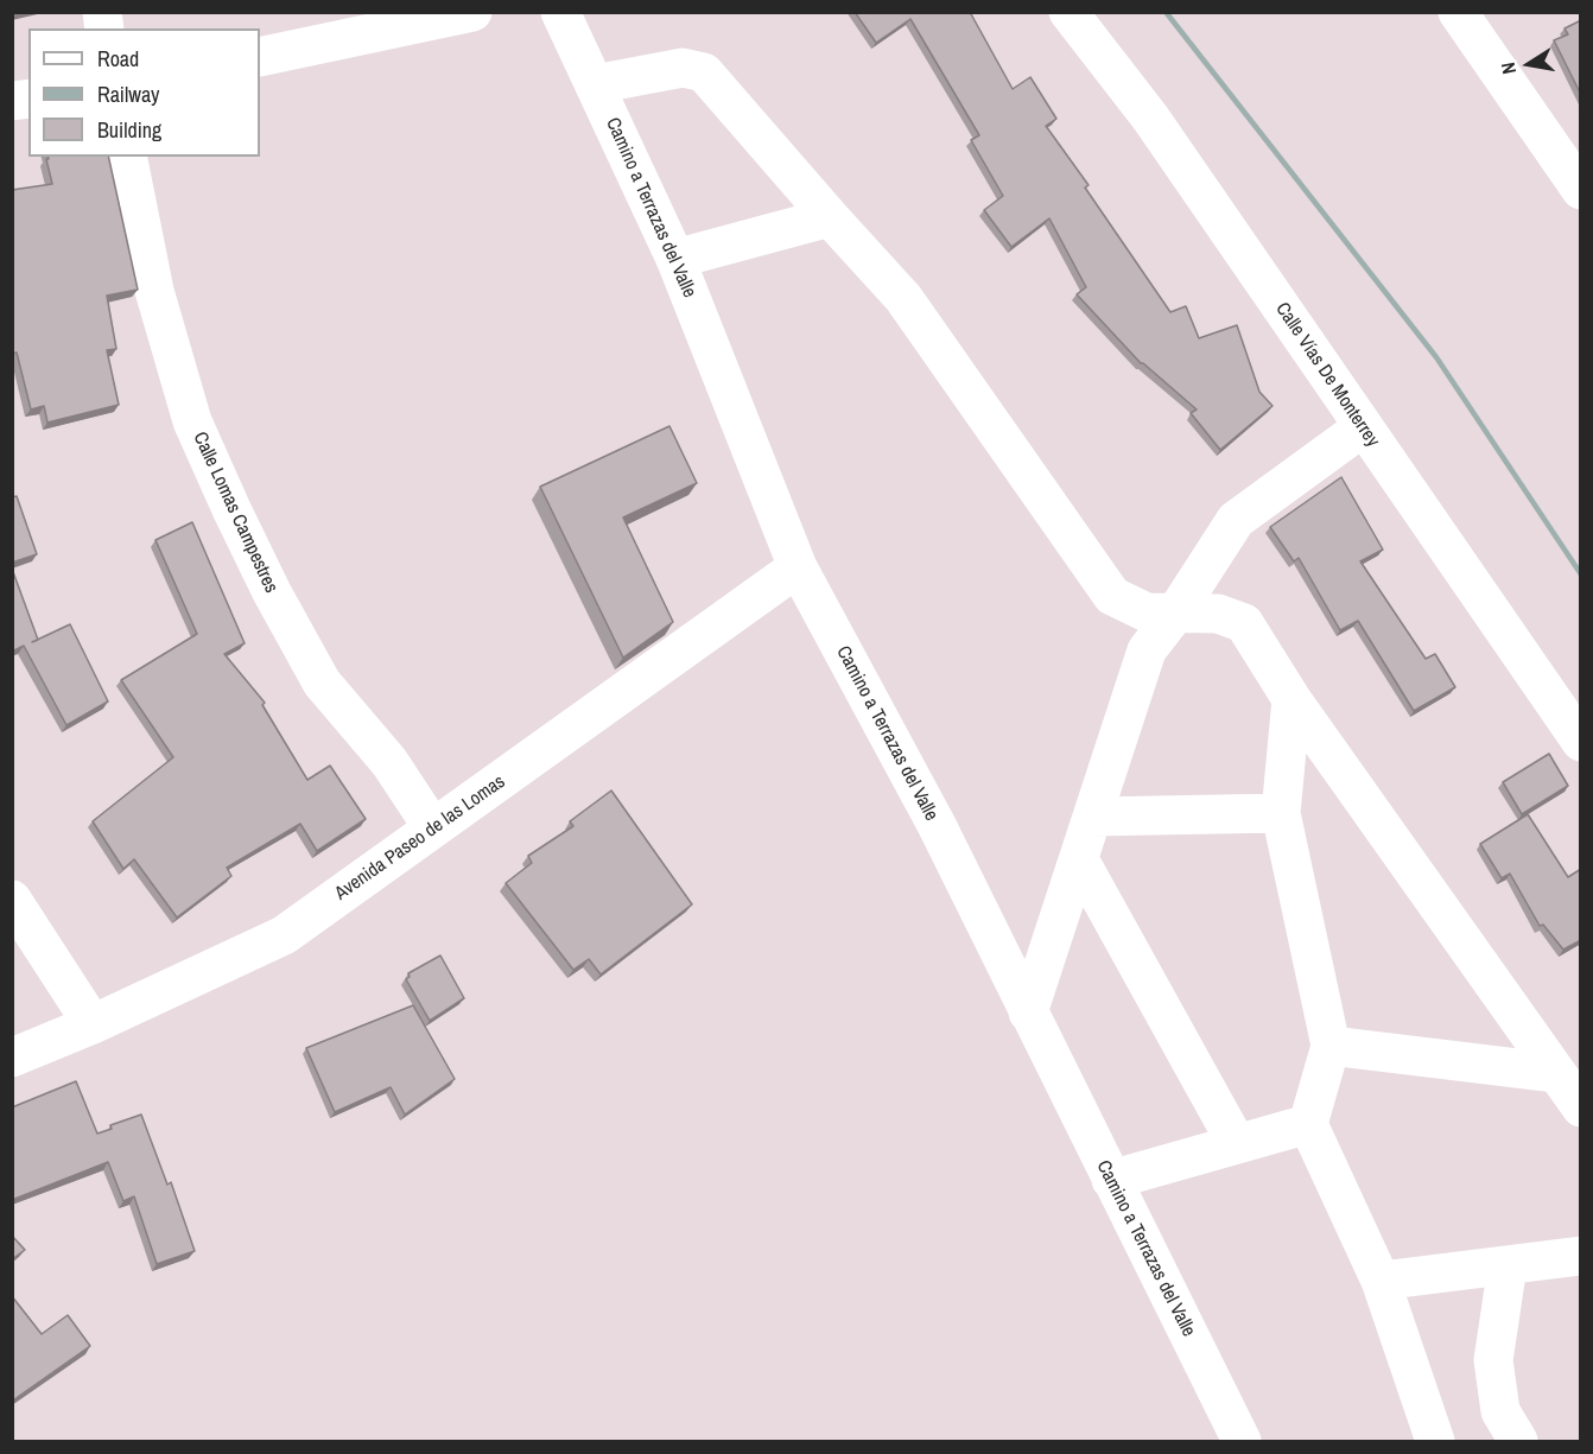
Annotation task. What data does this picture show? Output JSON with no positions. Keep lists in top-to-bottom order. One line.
{"streets":{"street":["Camino a Terrazas del Valle","Calle Vías De Monterrey","Calle Lomas Campestres","Avenida Paseo de las Lomas"]},"crossings":[["Camino a Terrazas del Valle","Avenida Paseo de las Lomas"],["Calle Lomas Campestres","Avenida Paseo de las Lomas"]],"legend":["Road","Railway","Building"],"north":"left"}
